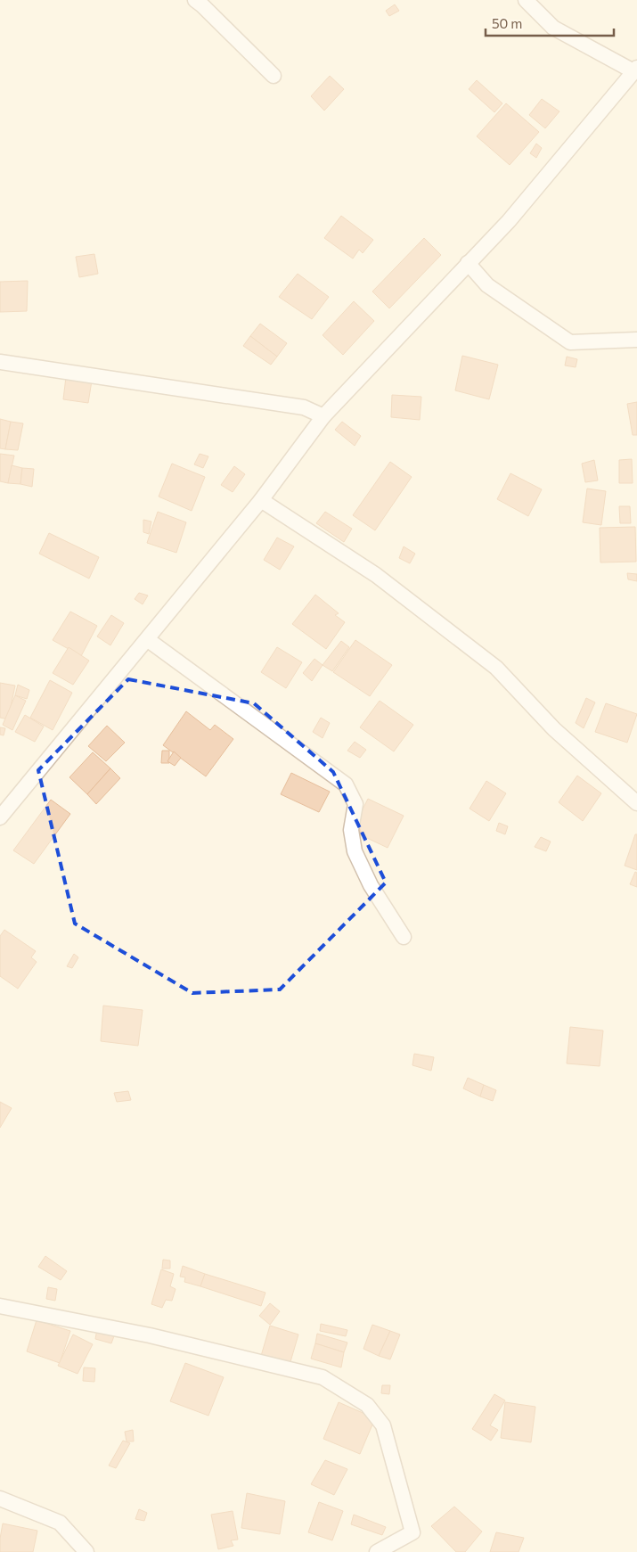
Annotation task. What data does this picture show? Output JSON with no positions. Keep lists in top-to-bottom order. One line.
{"scale_bar":"50 m"}
